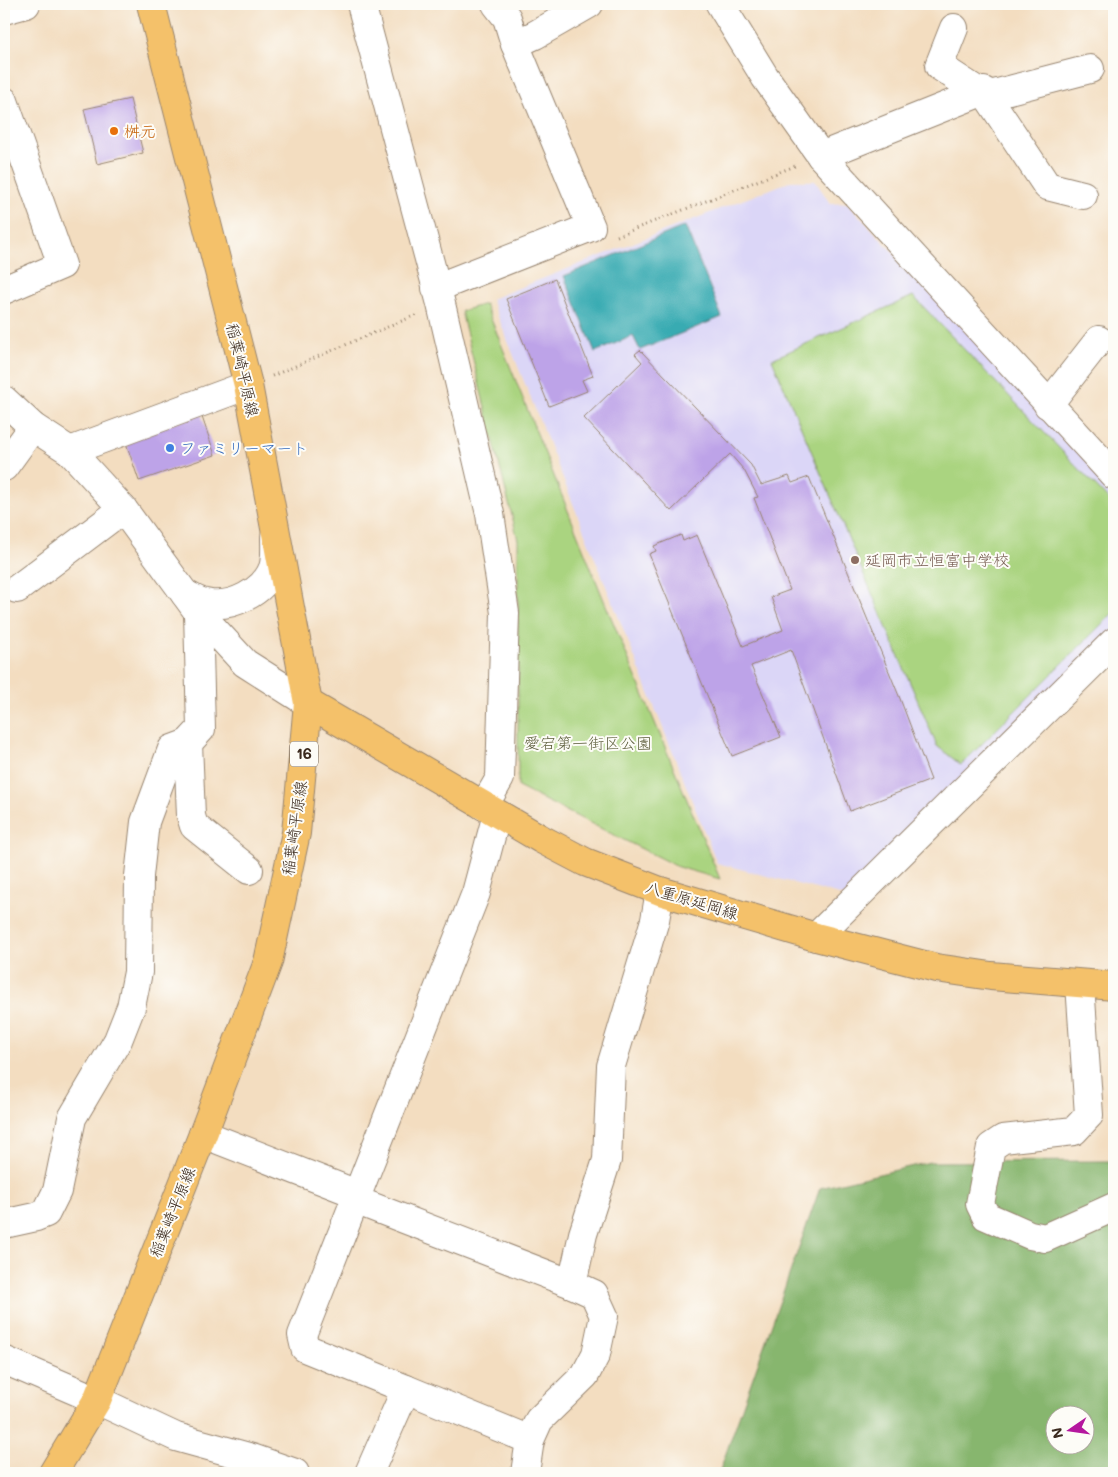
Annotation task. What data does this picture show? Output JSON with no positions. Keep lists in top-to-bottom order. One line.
{"streets":{"main road":["稲葉崎平原線","16","八重原延岡線"]},"crossings":[["稲葉崎平原線","八重原延岡線"]],"parks":["愛宕第一街区公園"],"places":["桝元","ファミリーマート","延岡市立恒富中学校"],"north":"left"}
